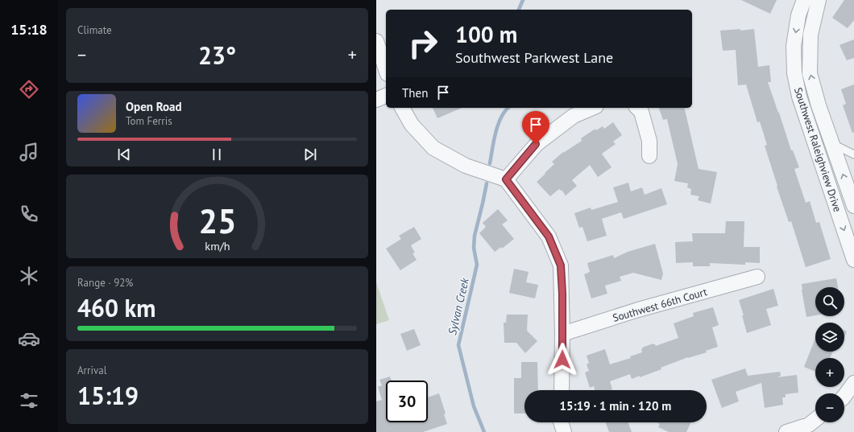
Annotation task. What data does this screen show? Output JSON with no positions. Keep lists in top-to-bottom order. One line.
{"streets":{"street":["Southwest Raleighview Drive","Southwest 66th Court"]},"water":["Sylvan Creek"],"page":{"tabs":"15:18","tile":["Climate",["Range · 92%","460 km"],["Arrival","15:19"]],"turn":["100 m","Southwest Parkwest Lane"],"heat":["−","23°","+"],"then":"Then","song":["Open Road","Tom Ferris"],"map_buttons":["+","−"],"limit":"30","trip":"15:19 · 1 min · 120 m","gauge":["25","km/h"]}}
